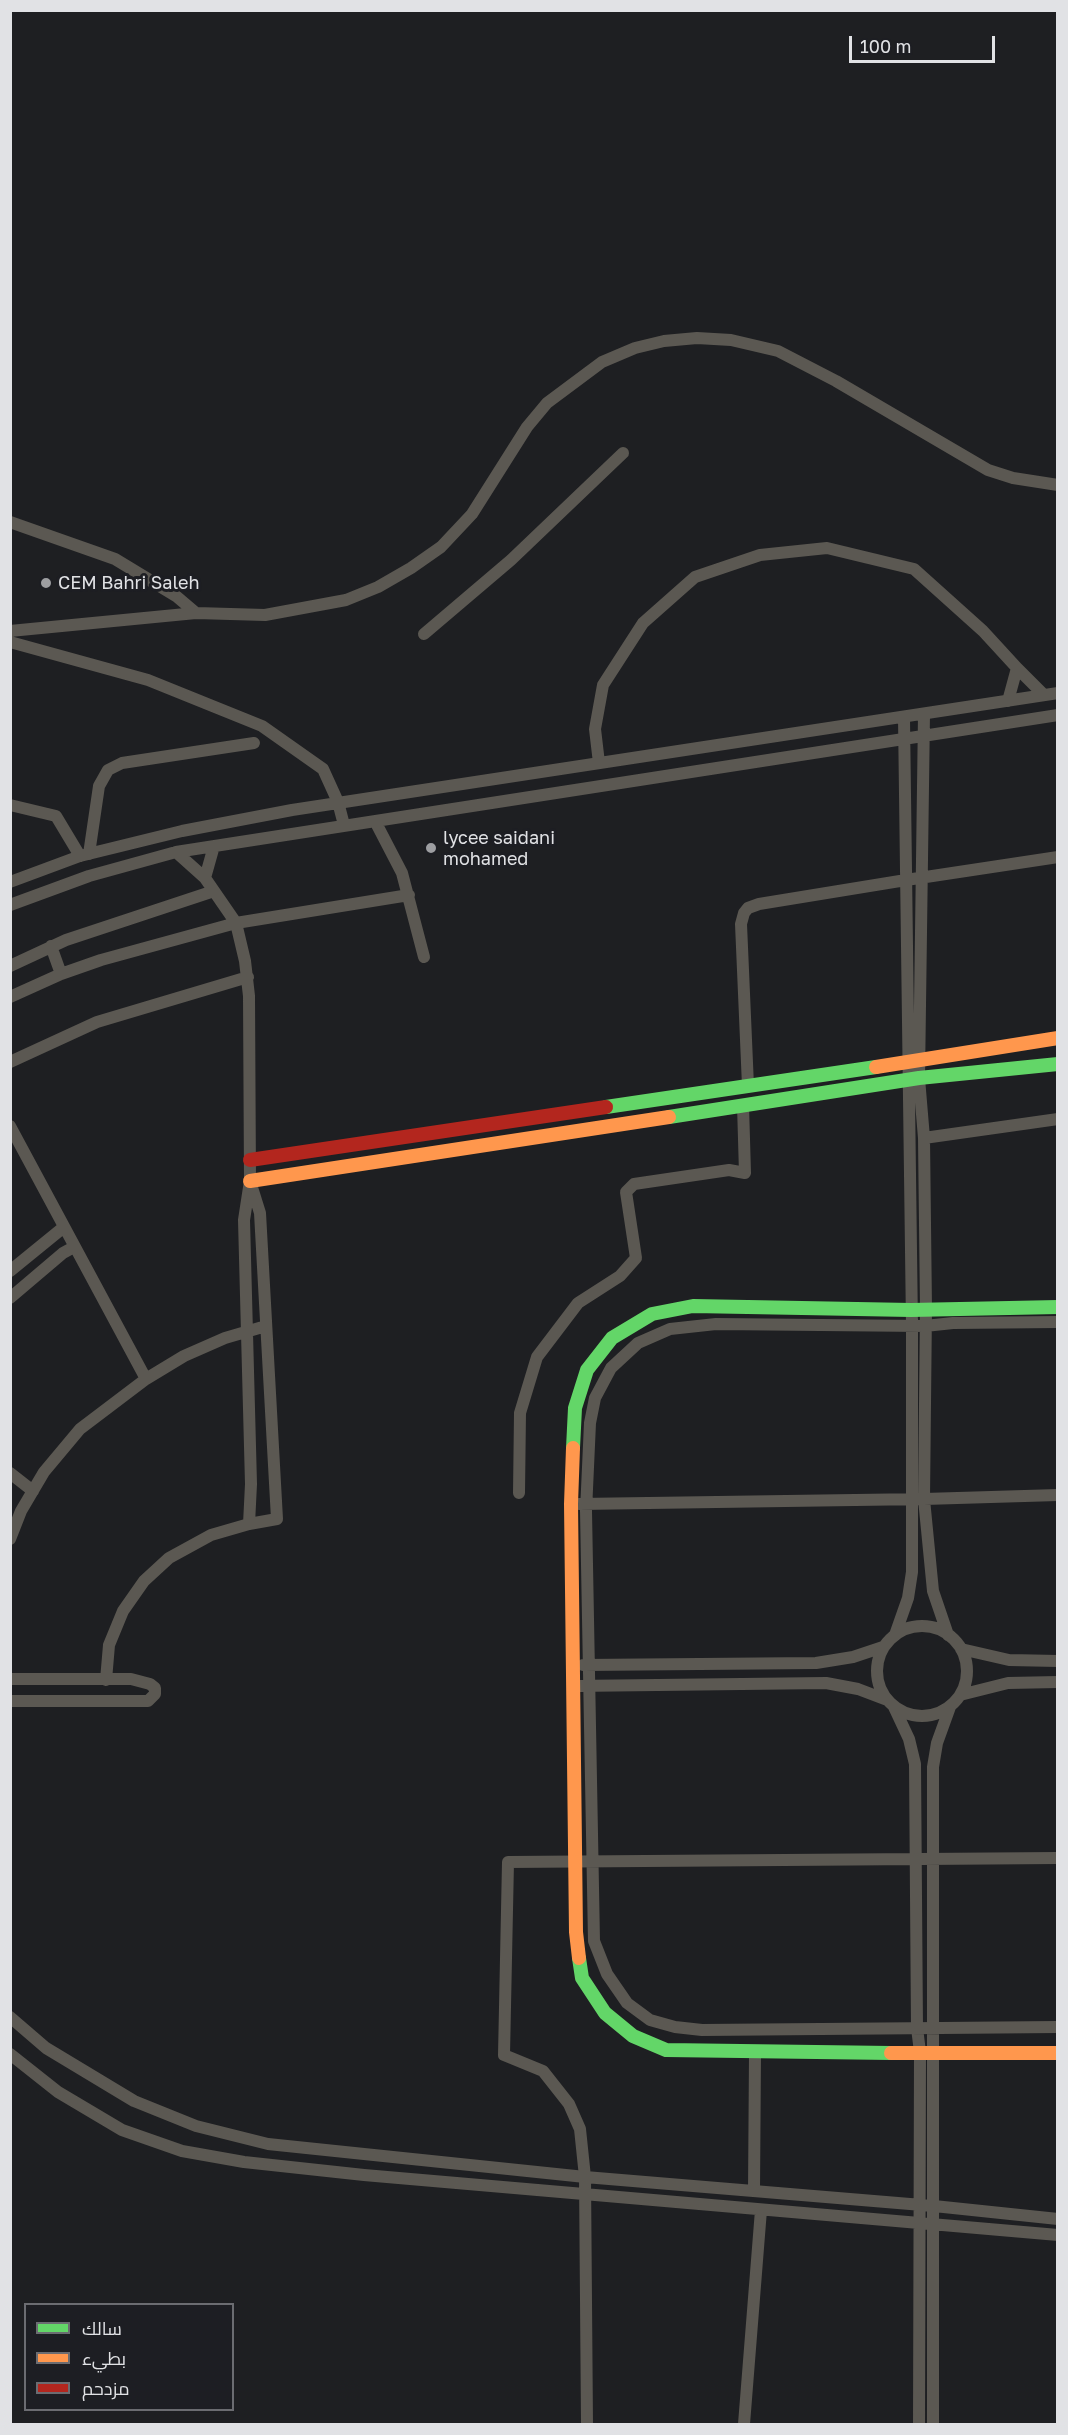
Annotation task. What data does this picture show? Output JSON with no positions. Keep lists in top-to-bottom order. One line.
{"places":["CEM Bahri Saleh","lycee saidani mohamed"],"legend":["سالك","بطيء","مزدحم"],"scale_bar":"100 m"}
